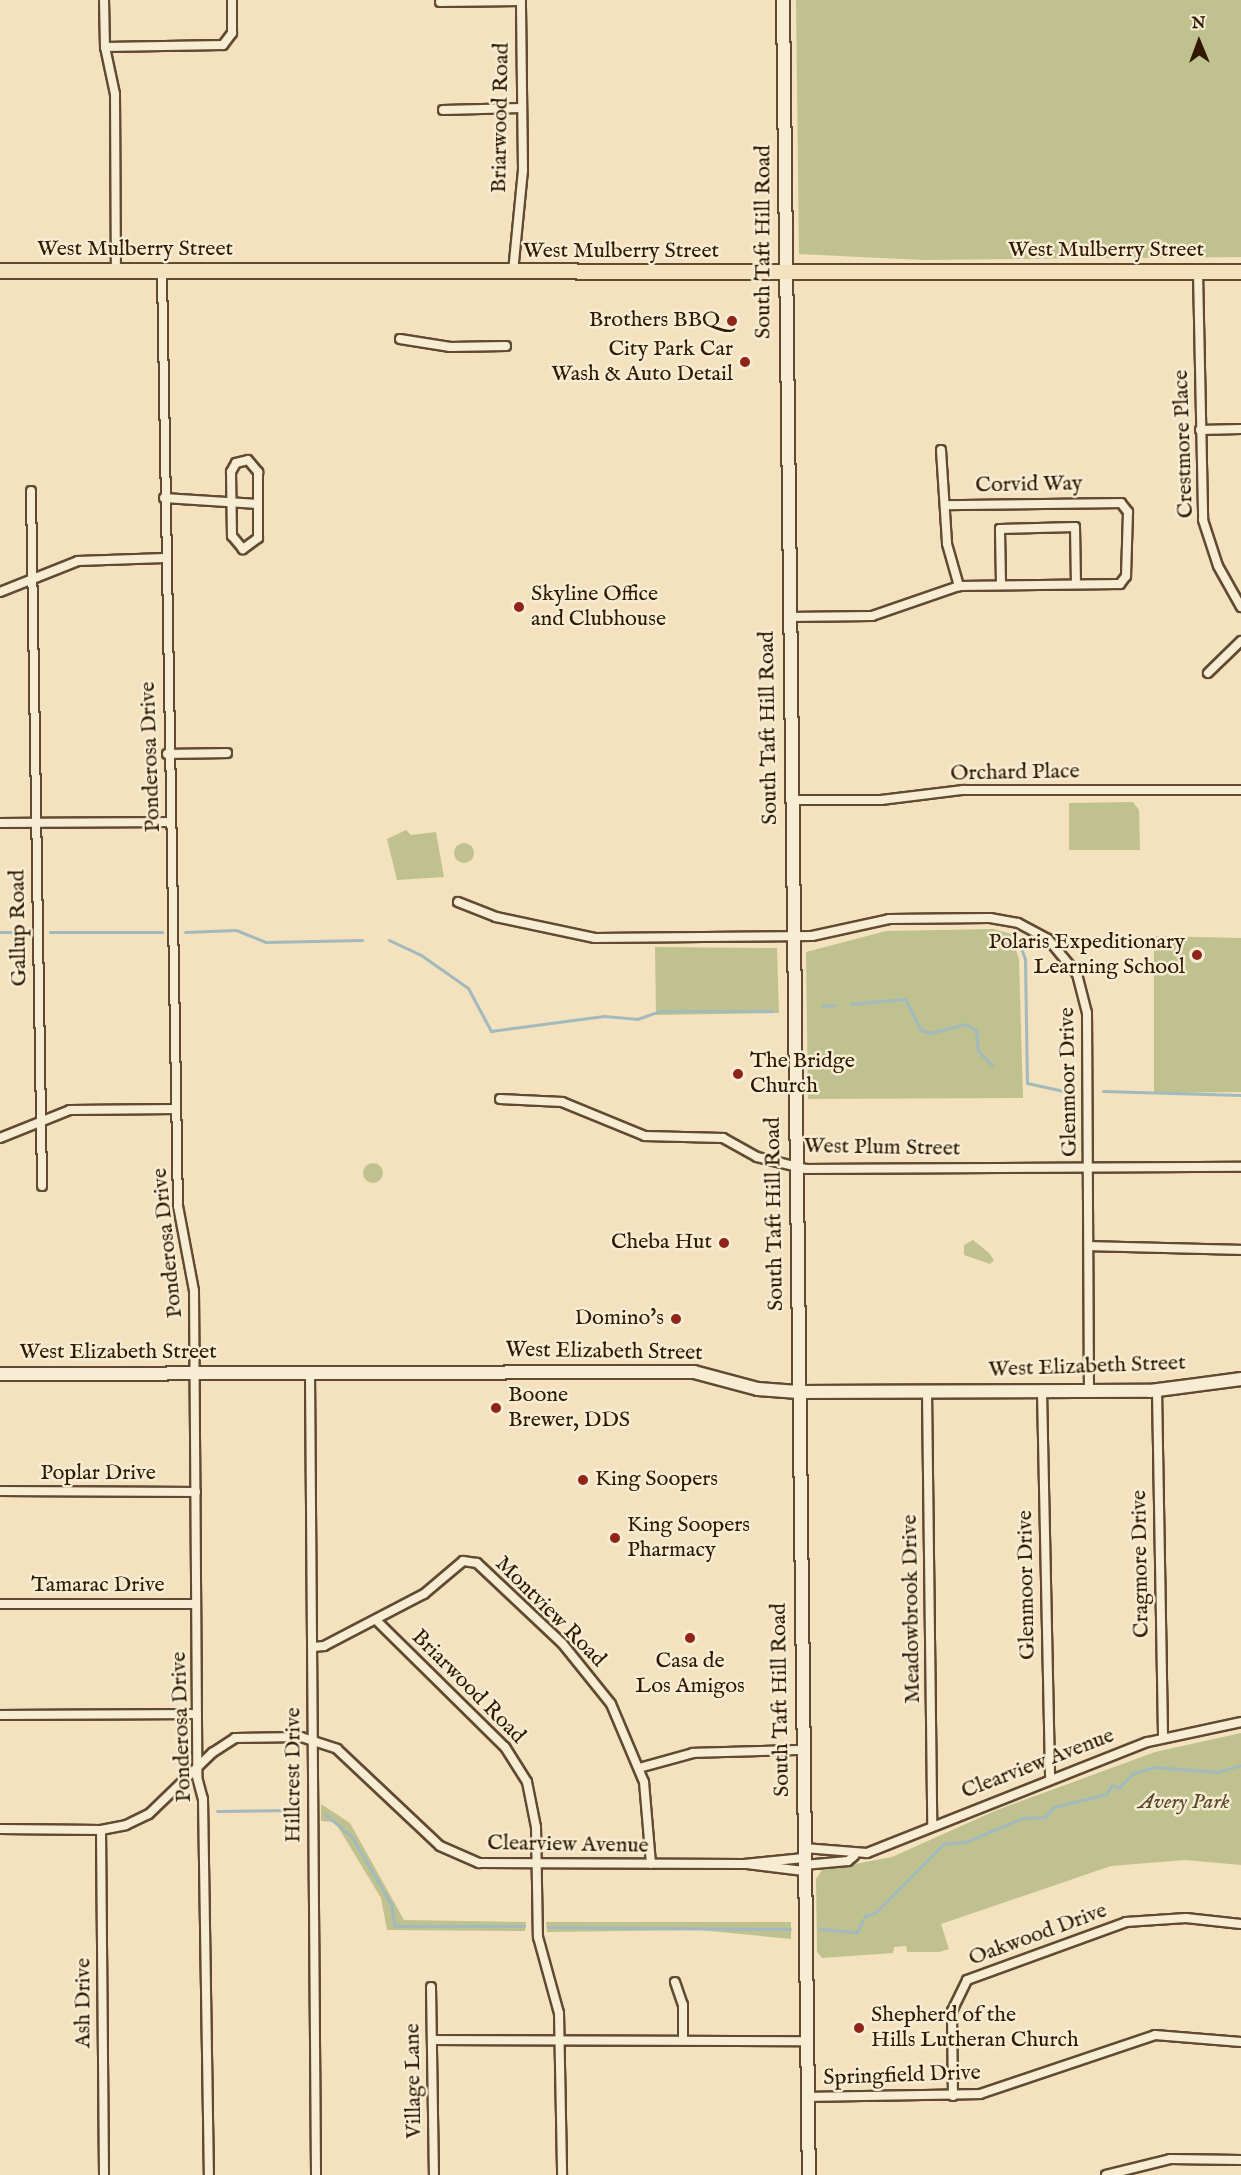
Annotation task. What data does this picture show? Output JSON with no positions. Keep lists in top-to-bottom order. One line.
{"streets":{"main road":["South Taft Hill Road","West Mulberry Street","West Elizabeth Street"],"street":["Briarwood Road","Crestmore Place","Corvid Way","Ponderosa Drive","Orchard Place","Gallup Road","Glenmoor Drive","West Plum Street","Poplar Drive","Cragmore Drive","Tamarac Drive","Meadowbrook Drive","Montview Road","Clearview Avenue","Hillcrest Drive","Oakwood Drive","Ash Drive","Springfield Drive","Village Lane"]},"crossings":[["Briarwood Road","West Mulberry Street"],["Briarwood Road","Montview Road"],["Briarwood Road","Clearview Avenue"],["Briarwood Road","Springfield Drive"],["South Taft Hill Road","West Mulberry Street"],["South Taft Hill Road","Orchard Place"],["South Taft Hill Road","Glenmoor Drive"],["South Taft Hill Road","West Plum Street"],["South Taft Hill Road","West Elizabeth Street"],["South Taft Hill Road","Clearview Avenue"],["South Taft Hill Road","Springfield Drive"],["West Mulberry Street","Crestmore Place"],["West Mulberry Street","Ponderosa Drive"],["Ponderosa Drive","West Elizabeth Street"],["Ponderosa Drive","Poplar Drive"],["Ponderosa Drive","Tamarac Drive"],["Ponderosa Drive","Clearview Avenue"],["Glenmoor Drive","West Plum Street"],["Glenmoor Drive","West Elizabeth Street"],["Glenmoor Drive","Clearview Avenue"],["West Elizabeth Street","Cragmore Drive"],["West Elizabeth Street","Meadowbrook Drive"],["West Elizabeth Street","Hillcrest Drive"],["Cragmore Drive","Clearview Avenue"],["Meadowbrook Drive","Clearview Avenue"],["Montview Road","Clearview Avenue"],["Montview Road","Hillcrest Drive"],["Clearview Avenue","Hillcrest Drive"],["Clearview Avenue","Ash Drive"],["Oakwood Drive","Springfield Drive"],["Springfield Drive","Village Lane"]],"parks":["Avery Park"],"places":["Brothers BBQ","City Park Car Wash & Auto Detail","Skyline Office and Clubhouse","Polaris Expeditionary Learning School","The Bridge Church","Cheba Hut","Domino's","Boone Brewer, DDS","King Soopers","King Soopers Pharmacy","Casa de Los Amigos","Shepherd of the Hills Lutheran Church"],"north":"top"}
